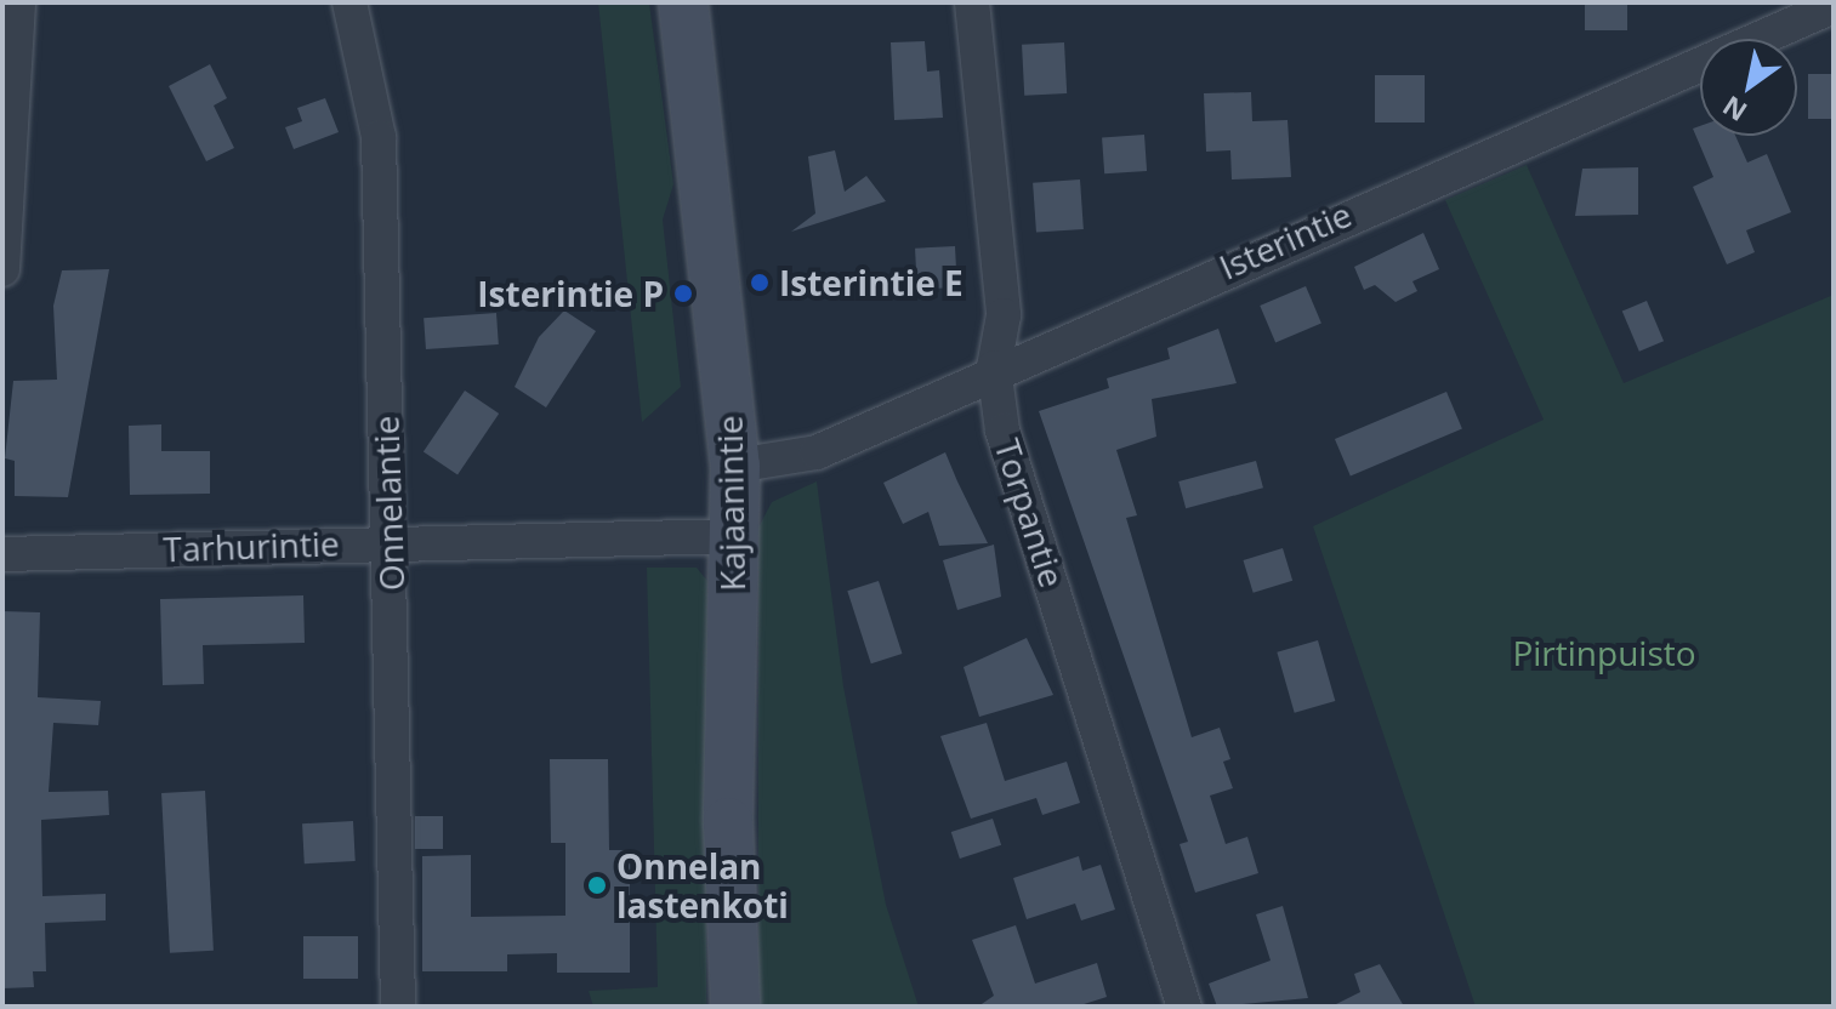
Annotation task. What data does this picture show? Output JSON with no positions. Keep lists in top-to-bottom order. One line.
{"streets":{"main road":["Kajaanintie"],"street":["Isterintie","Onnelantie","Torpantie","Tarhurintie"]},"crossings":[["Isterintie","Kajaanintie"],["Isterintie","Torpantie"],["Onnelantie","Tarhurintie"],["Kajaanintie","Tarhurintie"]],"parks":["Pirtinpuisto"],"places":["Isterintie E","Isterintie P","Onnelan lastenkoti"],"north":"bottom left"}
